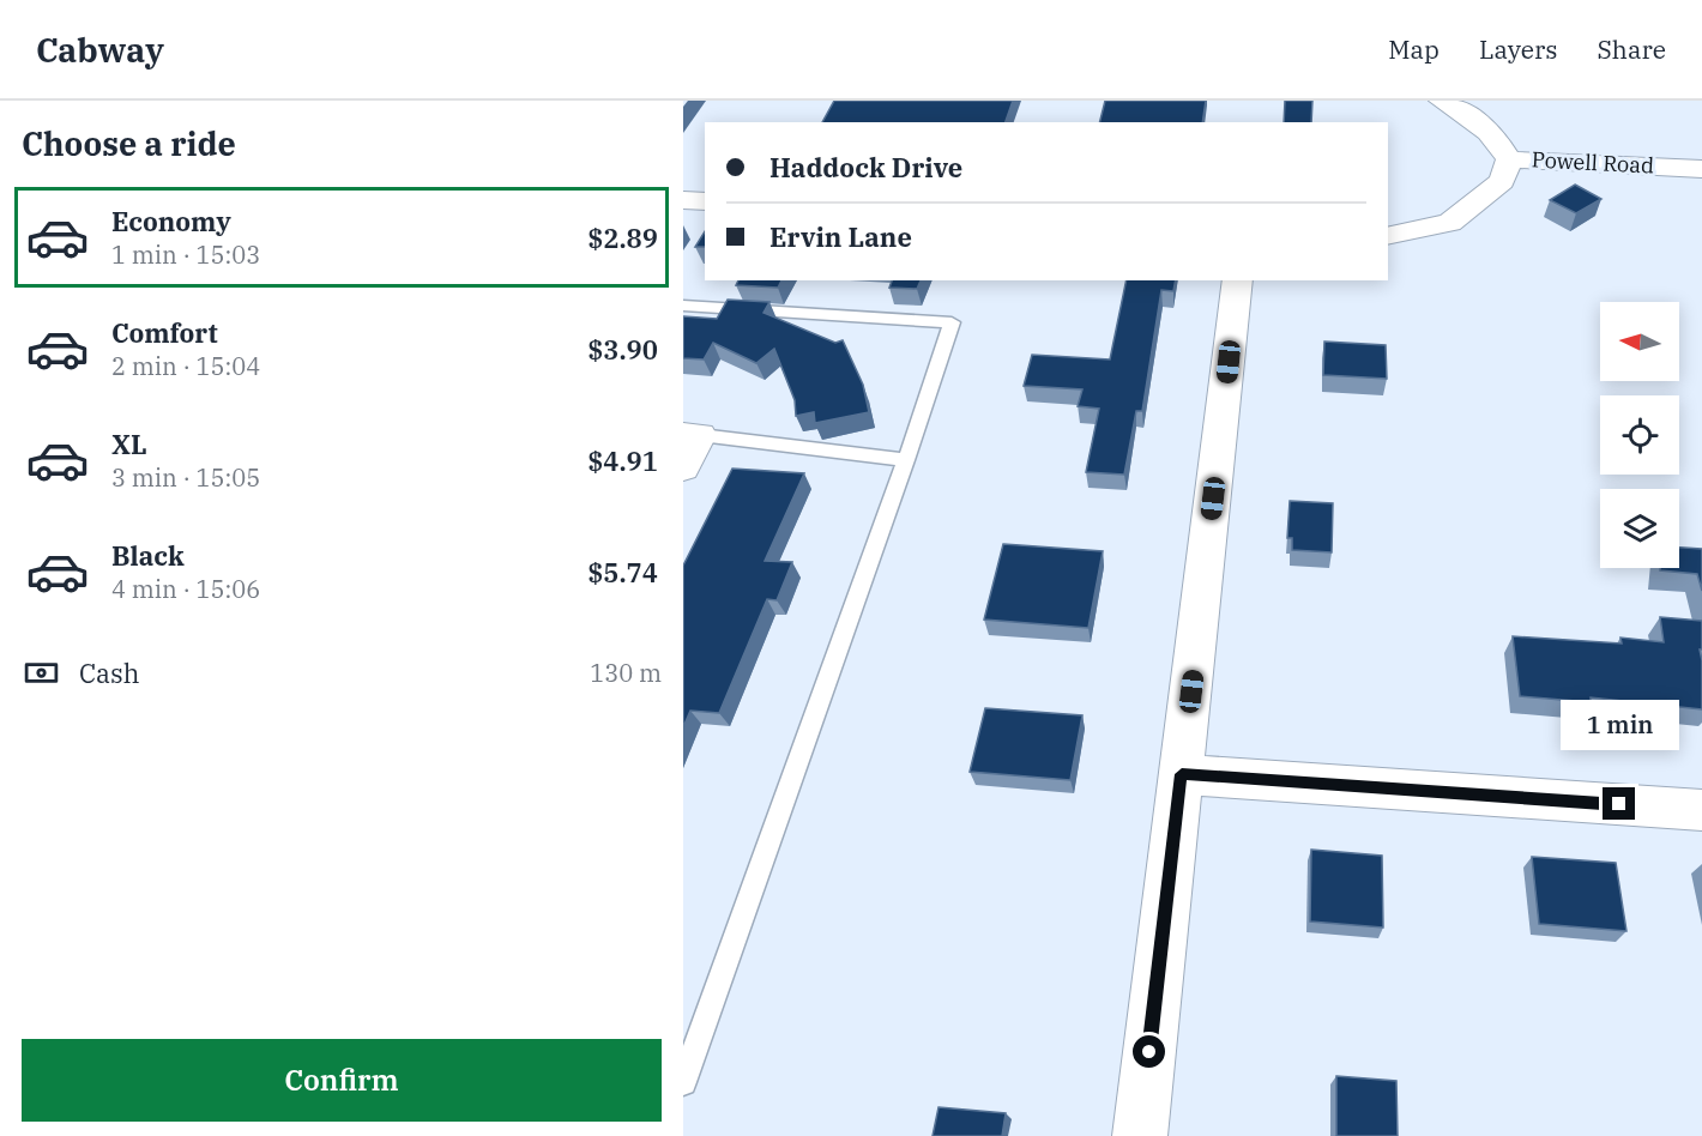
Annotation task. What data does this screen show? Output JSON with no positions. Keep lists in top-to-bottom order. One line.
{"streets":{"street":["Powell Road"]},"north":"left","page":{"header":"Cabway","nav":["Map","Layers","Share"],"heading":"Choose a ride","banner":["Haddock Drive","Ervin Lane"],"list":[{"name":"Economy","note":"1 min · 15:03","value":"$2.89"},{"name":"Comfort","note":"2 min · 15:04","value":"$3.90"},{"name":"XL","note":"3 min · 15:05","value":"$4.91"},{"name":"Black","note":"4 min · 15:06","value":"$5.74"}],"pay":["Cash","130 m"],"bubble":"1 min","buttons":"Confirm"}}
